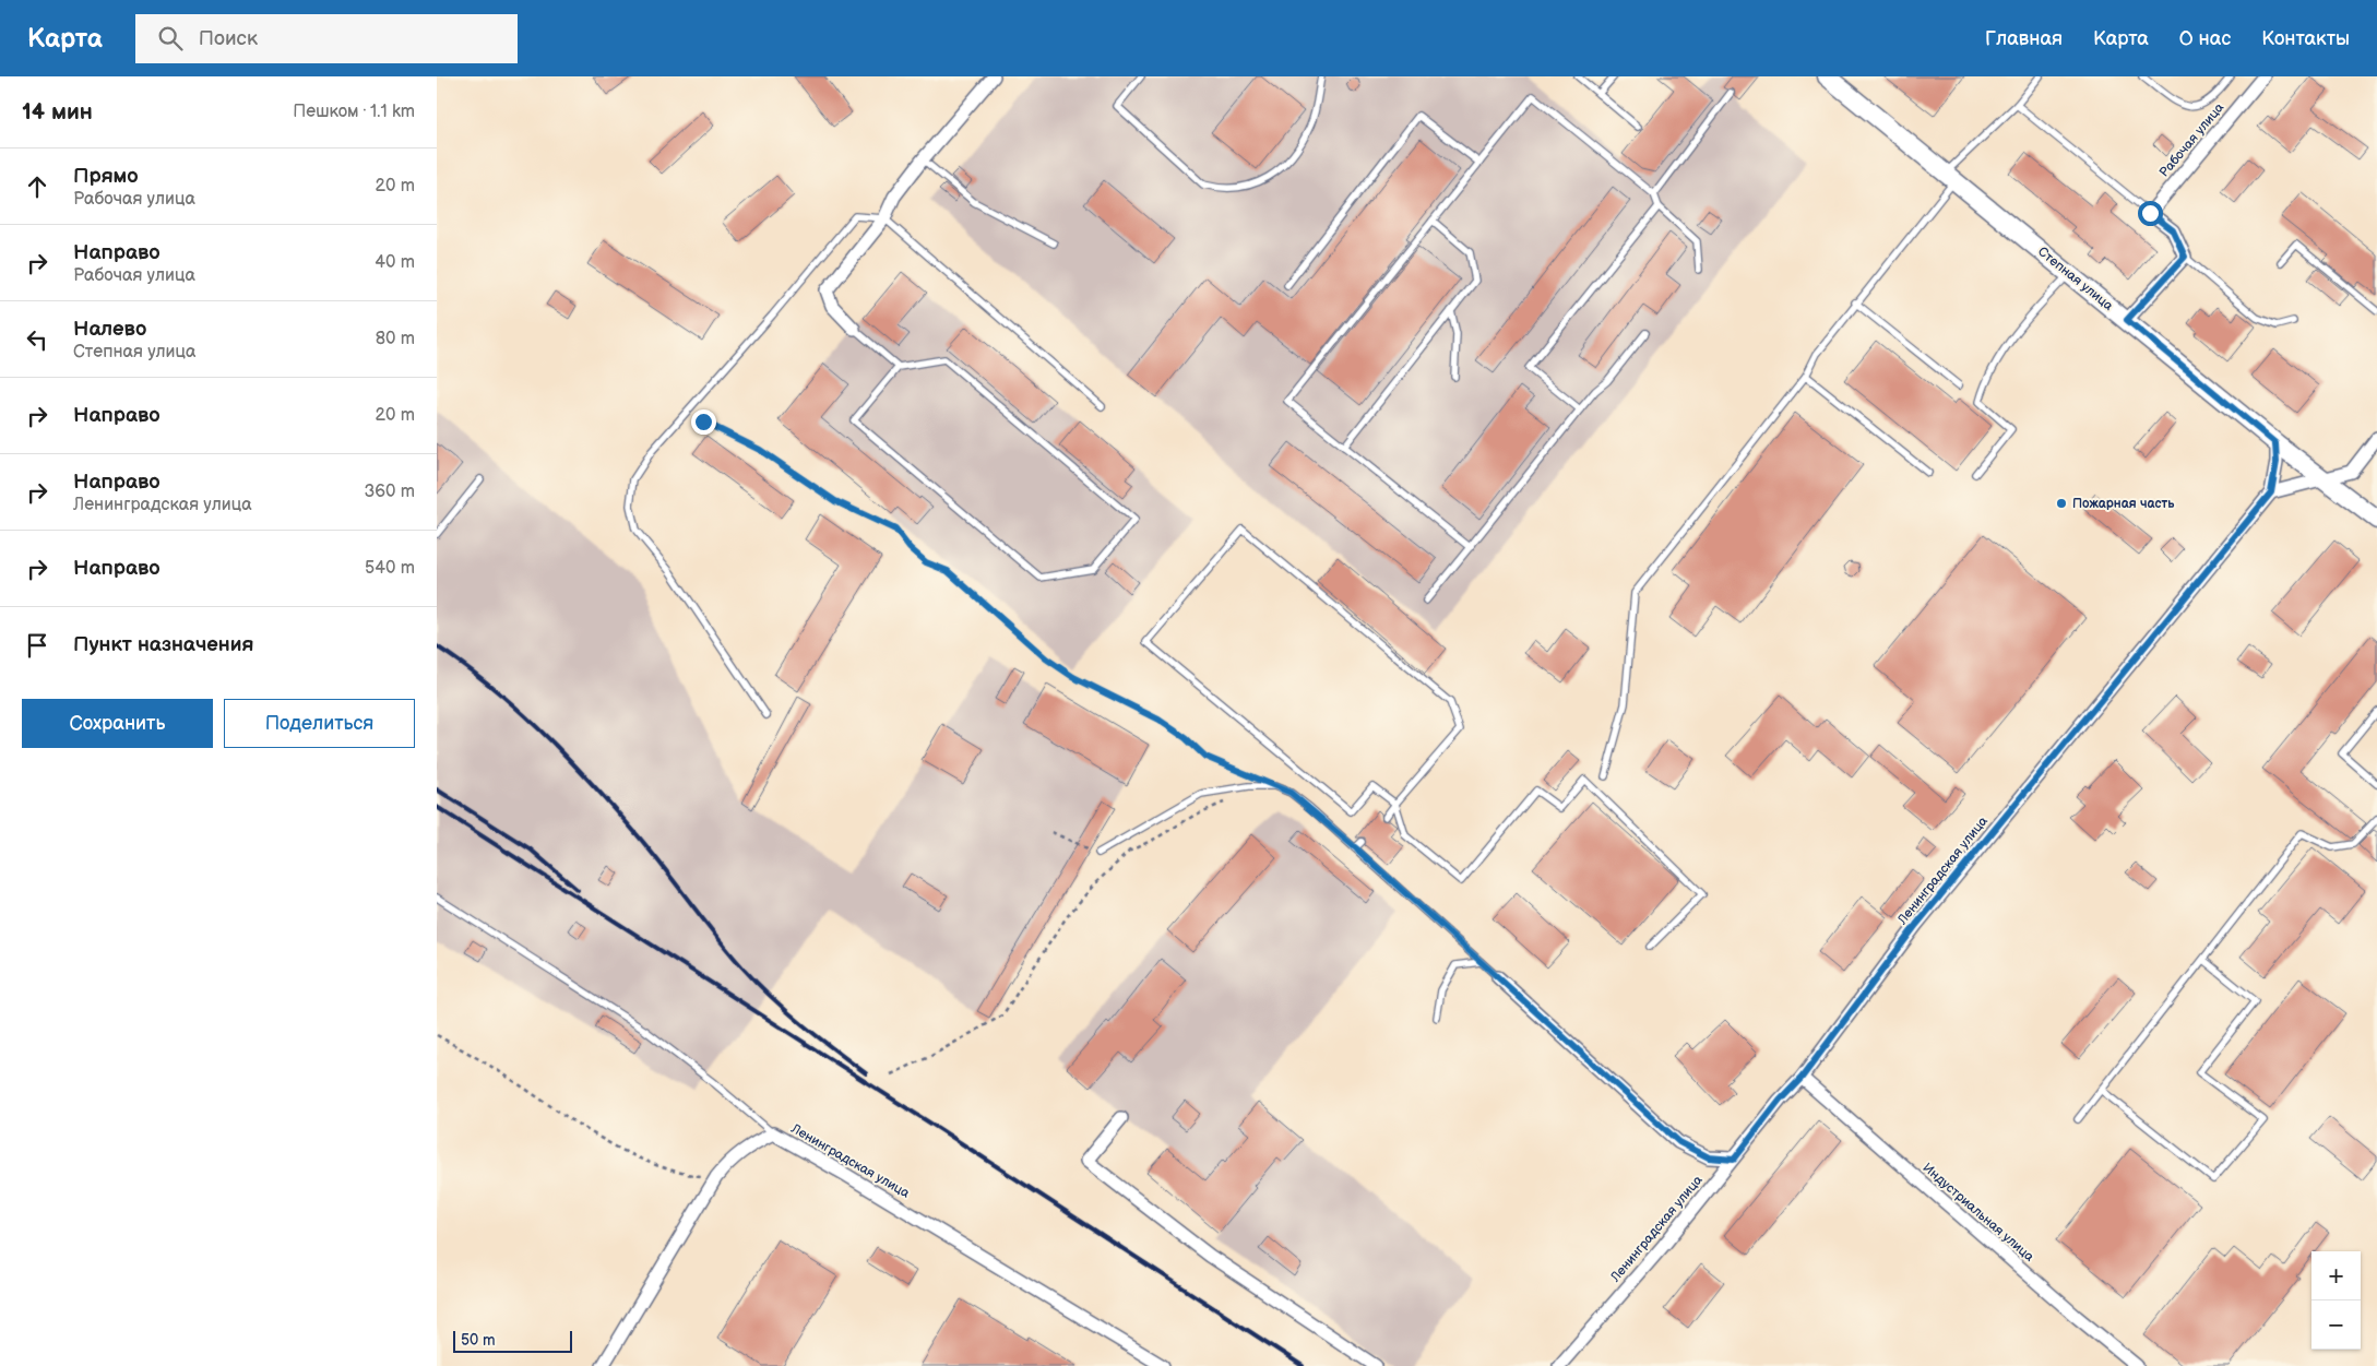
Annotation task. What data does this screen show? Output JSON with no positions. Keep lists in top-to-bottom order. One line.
{"streets":{"street":["Рабочая улица","Степная улица","Ленинградская улица","Индустриальная улица"]},"crossings":[["Ленинградская улица","Индустриальная улица"]],"places":["Пожарная часть"],"scale_bar":"50 m","page":{"header":"Карта","search":"Поиск","nav":["Главная","Карта","О нас","Контакты"],"heading":["14 мин","Пешком · 1.1 km"],"list":[["Прямо","Рабочая улица","20 m"],["Направо","Рабочая улица","40 m"],["Налево","Степная улица","80 m"],["Направо","20 m"],["Направо","Ленинградская улица","360 m"],["Направо","540 m"],"Пункт назначения"],"buttons":["Сохранить","Поделиться"],"map_buttons":["+","−"],"scale":"50 m"}}
